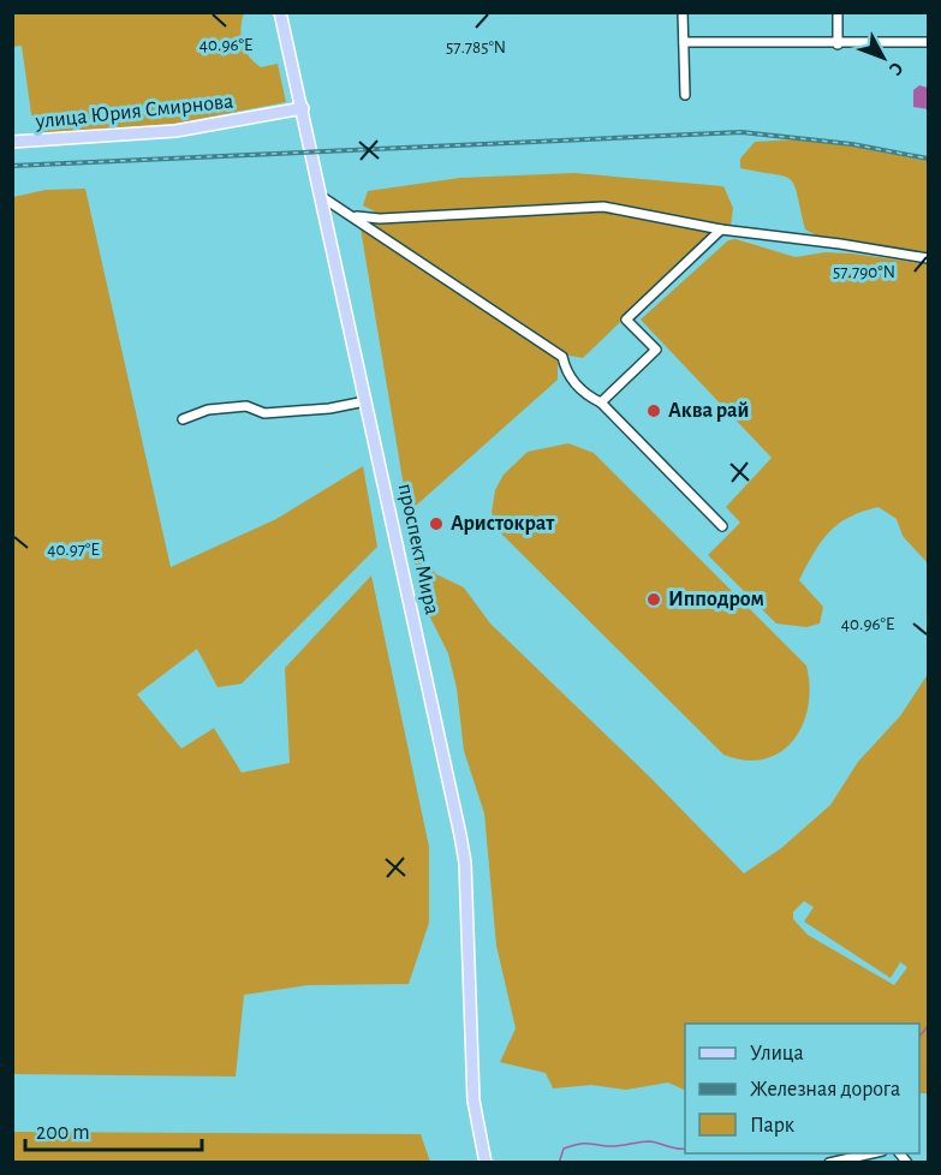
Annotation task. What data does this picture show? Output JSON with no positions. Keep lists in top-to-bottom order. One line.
{"streets":{"main road":["улица Юрия Смирнова","проспект Мира"]},"crossings":[["улица Юрия Смирнова","проспект Мира"]],"places":["Аква рай","Аристократ","Ипподром"],"legend":["Улица","Железная дорога","Парк"],"scale_bar":"200 m","north":"bottom right","coordinates":["40.96°E","57.785°N","57.790°N","40.97°E"]}
